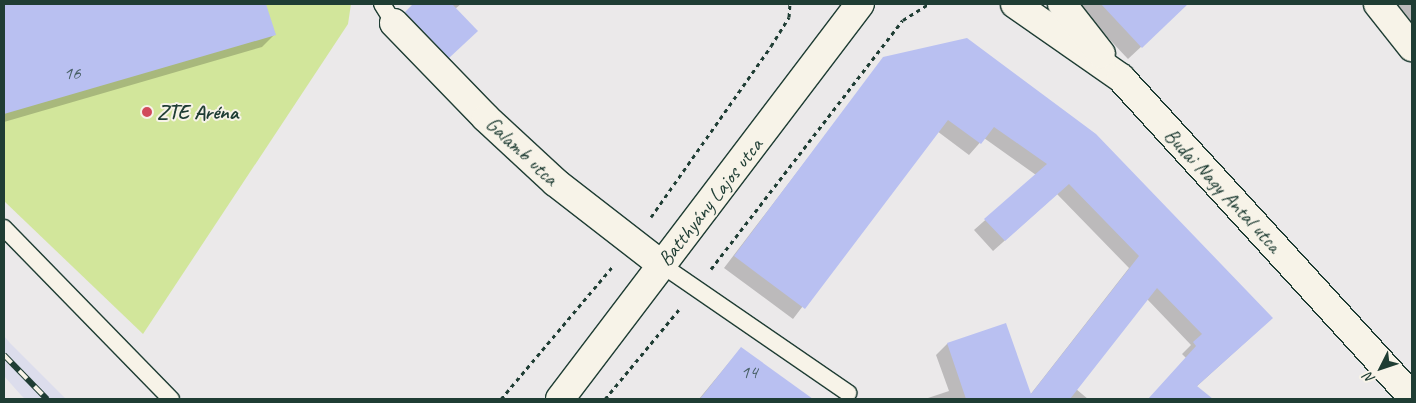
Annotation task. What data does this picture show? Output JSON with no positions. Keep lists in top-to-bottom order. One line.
{"streets":{"street":["Galamb utca","Budai Nagy Antal utca","Batthyány Lajos utca"]},"crossings":[["Galamb utca","Batthyány Lajos utca"]],"places":["ZTE Aréna"],"house_numbers":["16","14"],"north":"bottom left"}
